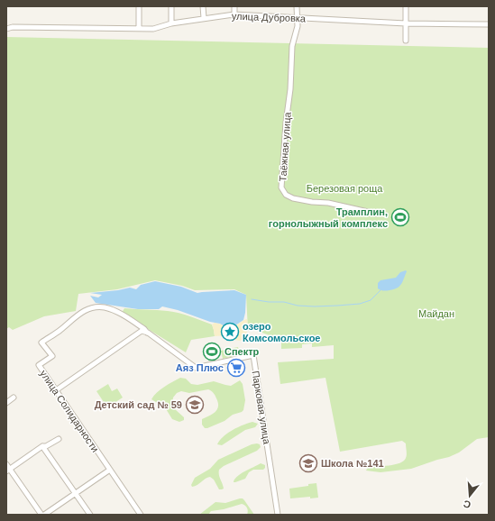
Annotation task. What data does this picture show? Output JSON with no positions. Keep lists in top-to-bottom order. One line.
{"streets":{"street":["улица Дубровка","Таёжная улица","Парковая улица","улица Солидарности"]},"crossings":[["улица Дубровка","Таёжная улица"],["Парковая улица","улица Солидарности"]],"parks":["Березовая роща","Майдан"],"places":{"sports":["Трамплин, горнолыжный комплекс","Спектр"],"place":["озеро Комсомольское"],"supermarket":["Аяз Плюс"],"school or university":["Детский сад № 59","Школа №141"]},"north":"bottom"}
